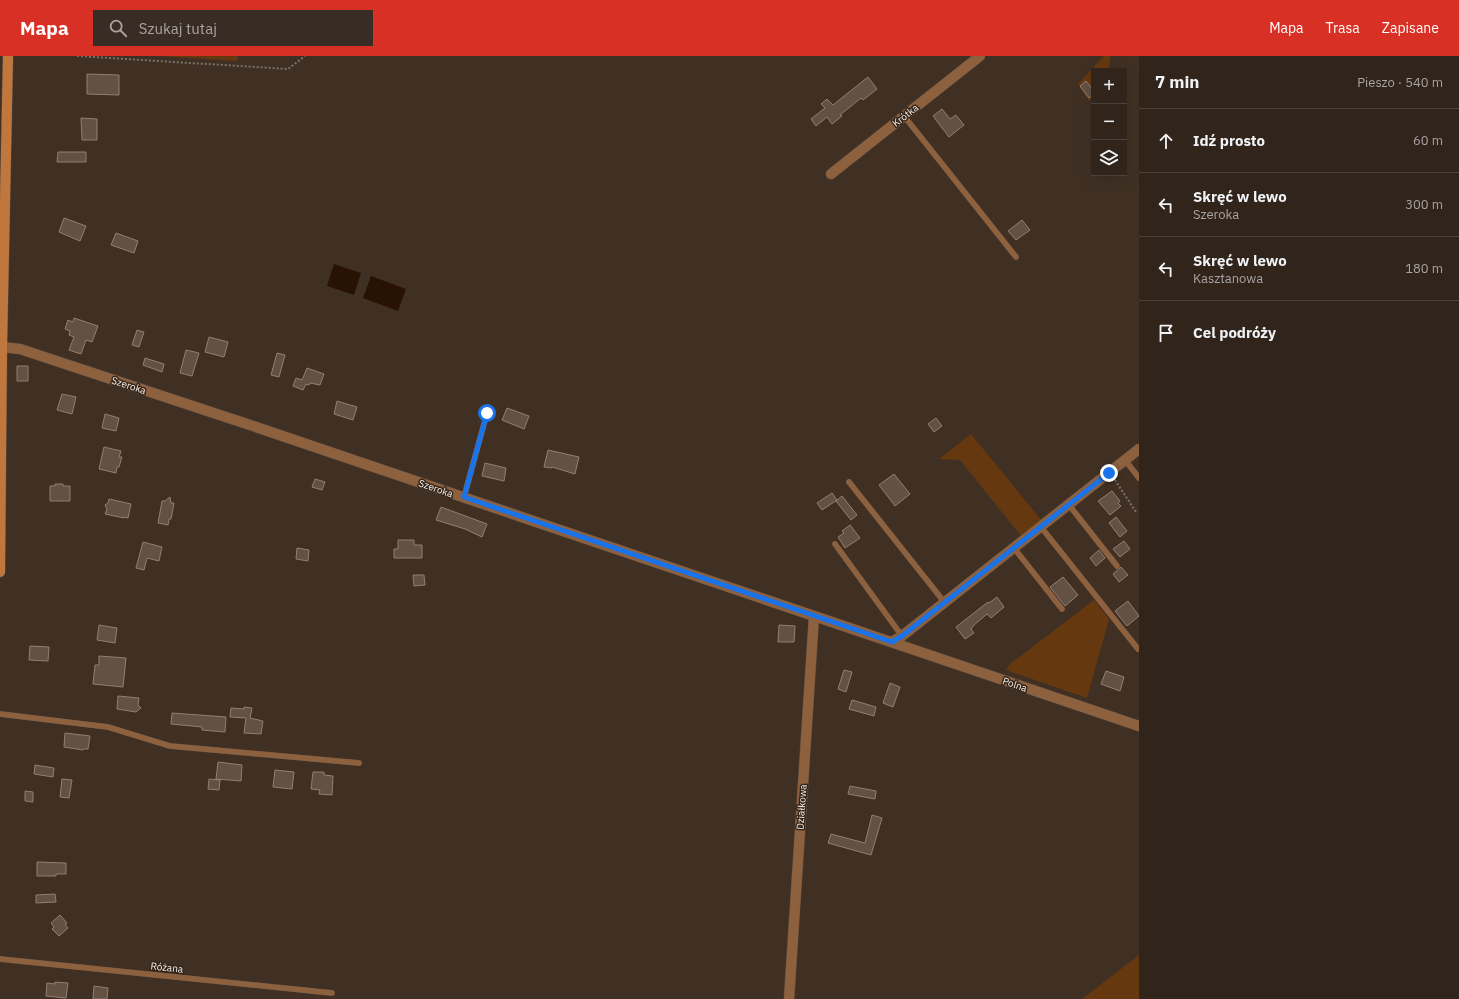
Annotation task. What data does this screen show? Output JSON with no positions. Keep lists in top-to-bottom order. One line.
{"streets":{"street":["Krótka","Szeroka","Polna","Działkowa"],"lane":["Różana"]},"crossings":[["Szeroka","Polna"],["Szeroka","Działkowa"]],"page":{"header":"Mapa","search":"Szukaj tutaj","nav":["Mapa","Trasa","Zapisane"],"heading":["7 min","Pieszo · 540 m"],"map_buttons":["+","−"],"list":[["Idź prosto","60 m"],["Skręć w lewo","Szeroka","300 m"],["Skręć w lewo","Kasztanowa","180 m"],"Cel podróży"]}}
